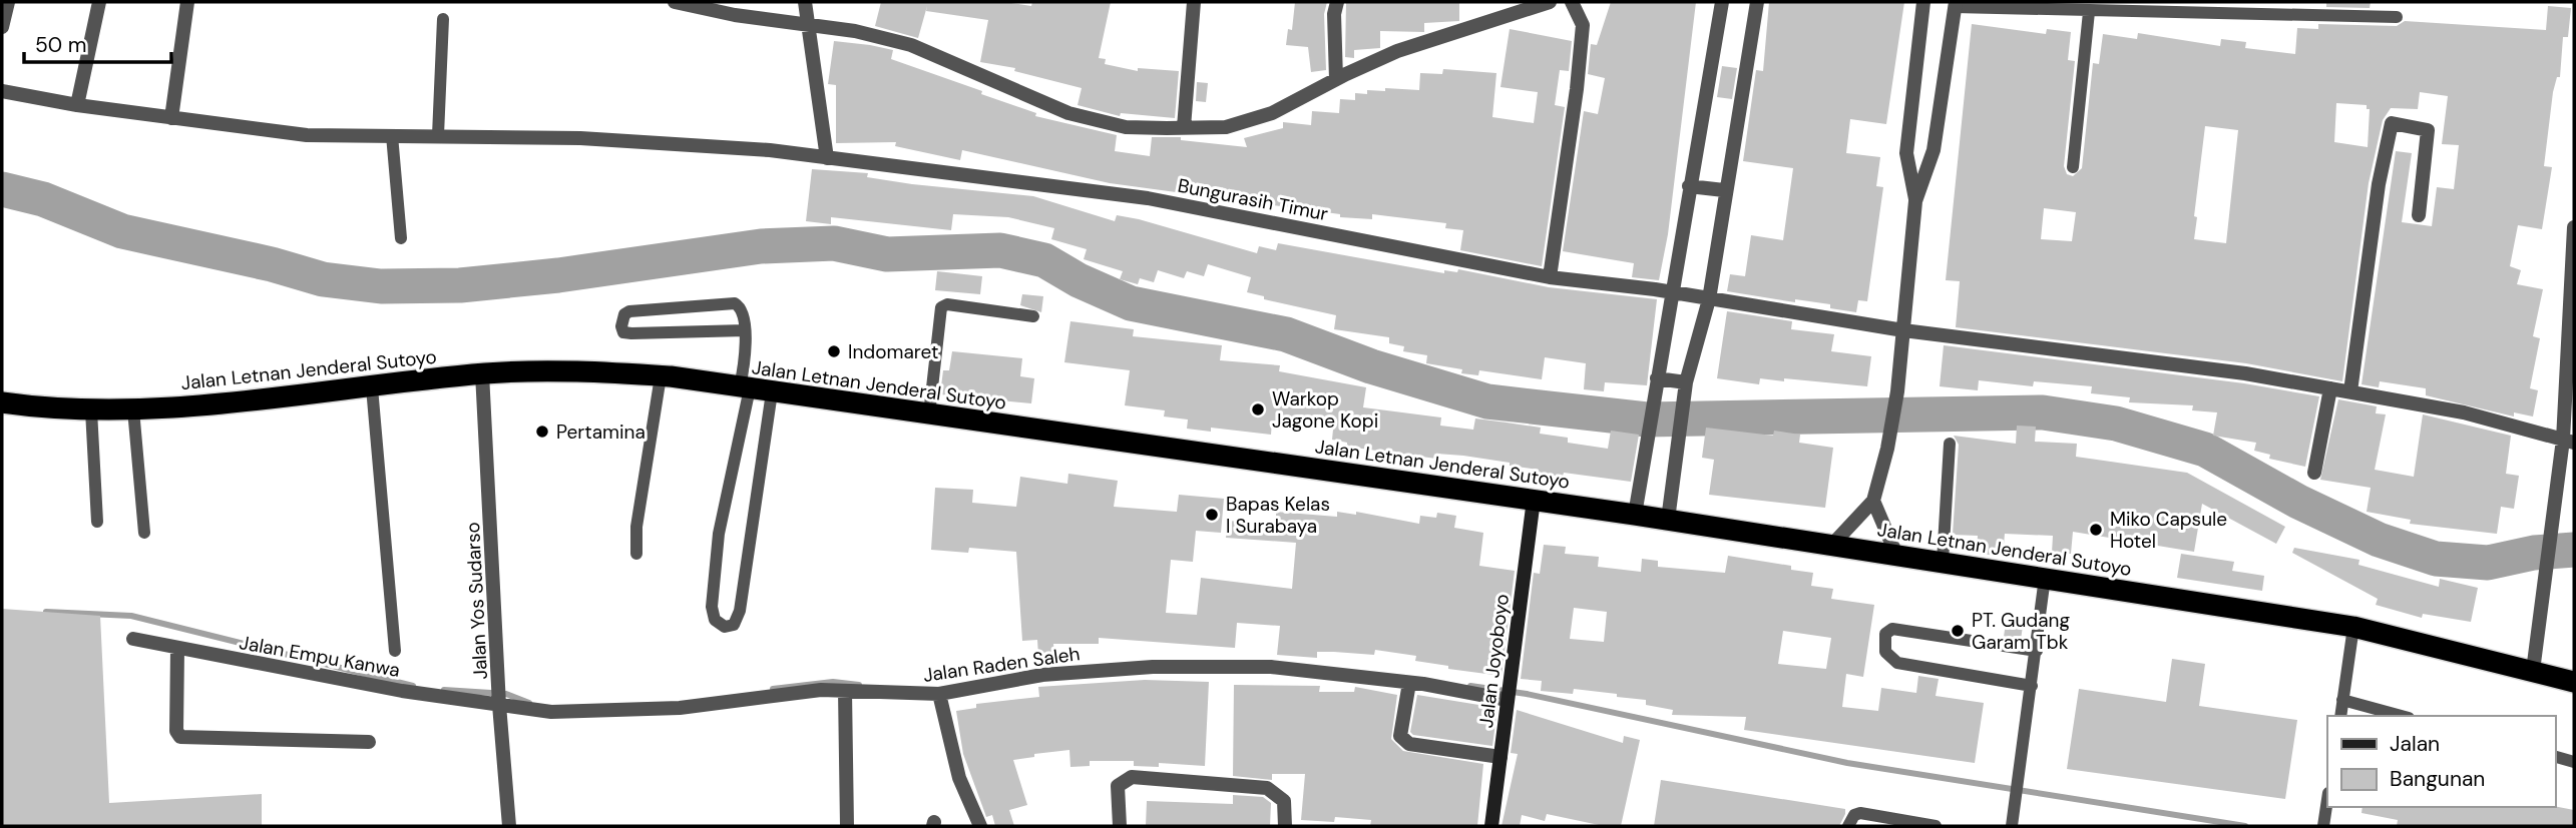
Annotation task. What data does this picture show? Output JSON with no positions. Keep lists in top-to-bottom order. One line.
{"streets":{"highway":["Jalan Letnan Jenderal Sutoyo"],"street":["Bungurasih Timur","Jalan Yos Sudarso","Jalan Empu Kanwa","Jalan Joyoboyo","Jalan Raden Saleh"]},"crossings":[["Jalan Letnan Jenderal Sutoyo","Jalan Yos Sudarso"],["Jalan Letnan Jenderal Sutoyo","Jalan Joyoboyo"],["Jalan Yos Sudarso","Jalan Empu Kanwa"],["Jalan Yos Sudarso","Jalan Raden Saleh"],["Jalan Empu Kanwa","Jalan Raden Saleh"],["Jalan Joyoboyo","Jalan Raden Saleh"]],"places":["Indomaret","Warkop Jagone Kopi","Pertamina","Bapas Kelas I Surabaya","Miko Capsule Hotel","PT. Gudang Garam Tbk"],"legend":["Jalan","Bangunan"],"scale_bar":"50 m"}
